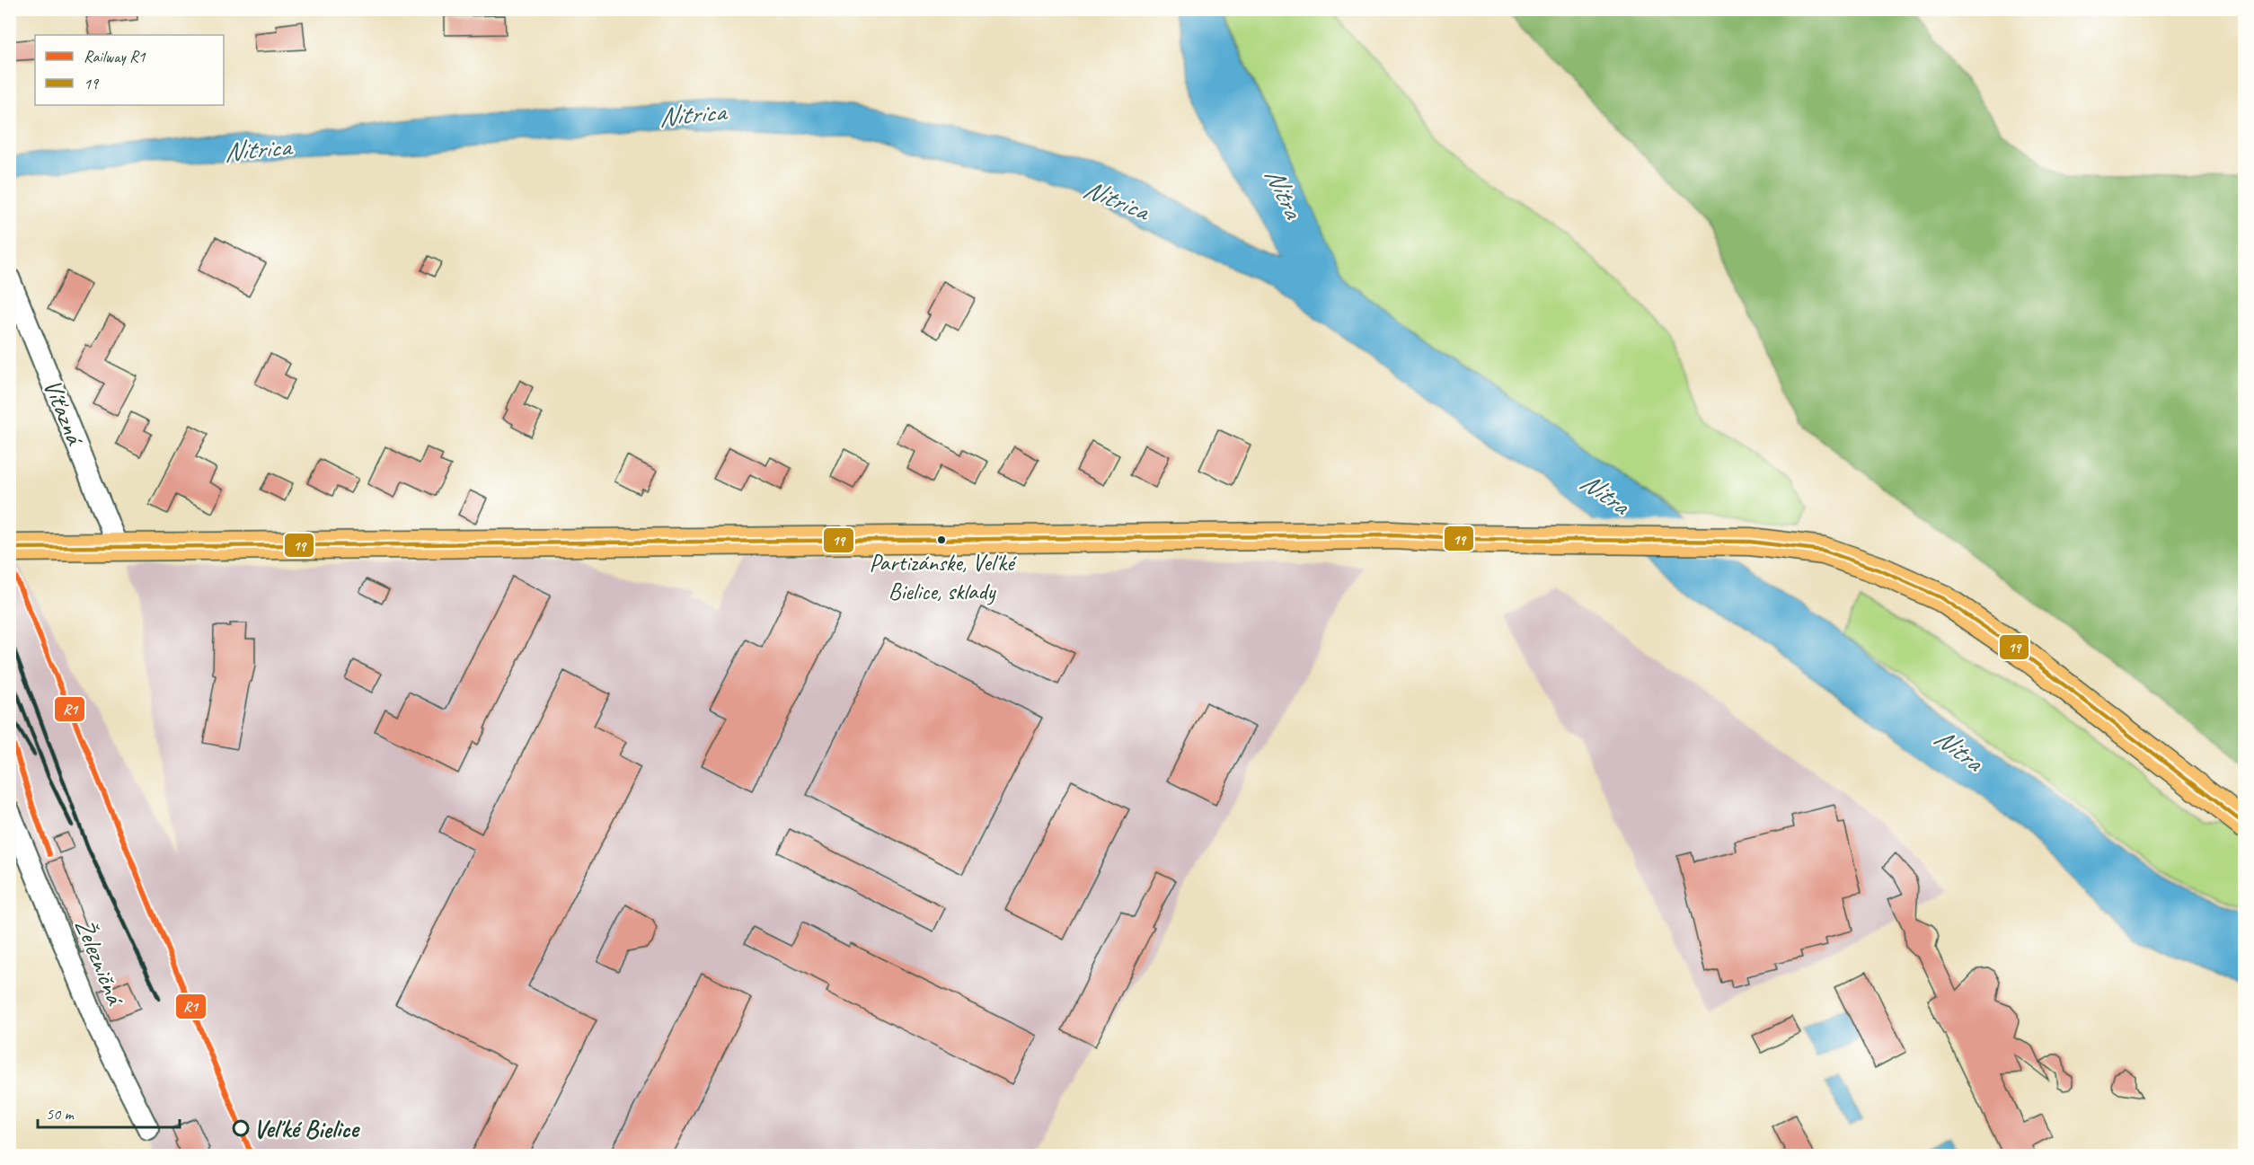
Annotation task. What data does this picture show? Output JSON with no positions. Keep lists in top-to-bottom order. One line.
{"streets":{"street":["Víťazná","Železničná"]},"water":["Nitrica","Nitra"],"places":["Partizánske, Veľké Bielice, sklady","Veľké Bielice"],"lines":["transit line 19","rail line R1"],"legend":["Railway R1","19"],"scale_bar":"50 m"}
